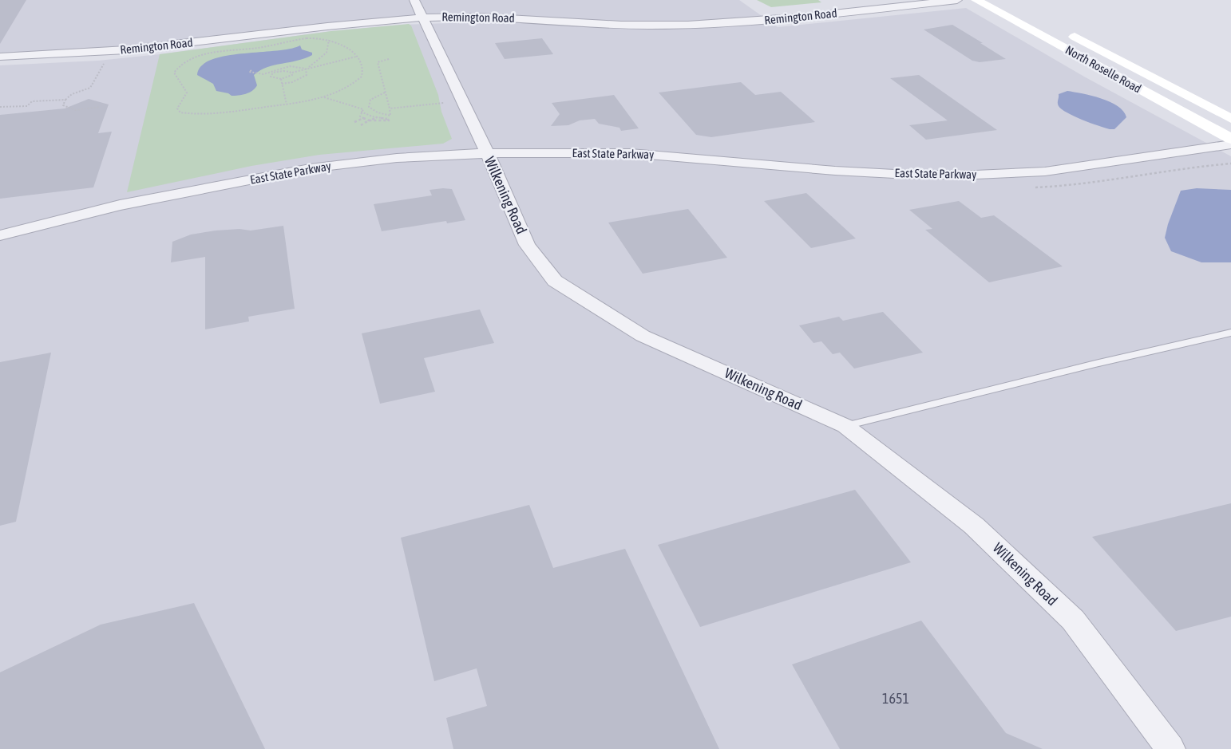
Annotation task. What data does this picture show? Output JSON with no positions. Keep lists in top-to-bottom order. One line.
{"streets":{"main road":["North Roselle Road"],"street":["Remington Road","East State Parkway","Wilkening Road"]},"crossings":[["Remington Road","Wilkening Road"],["East State Parkway","Wilkening Road"]],"house_numbers":["1651"]}
